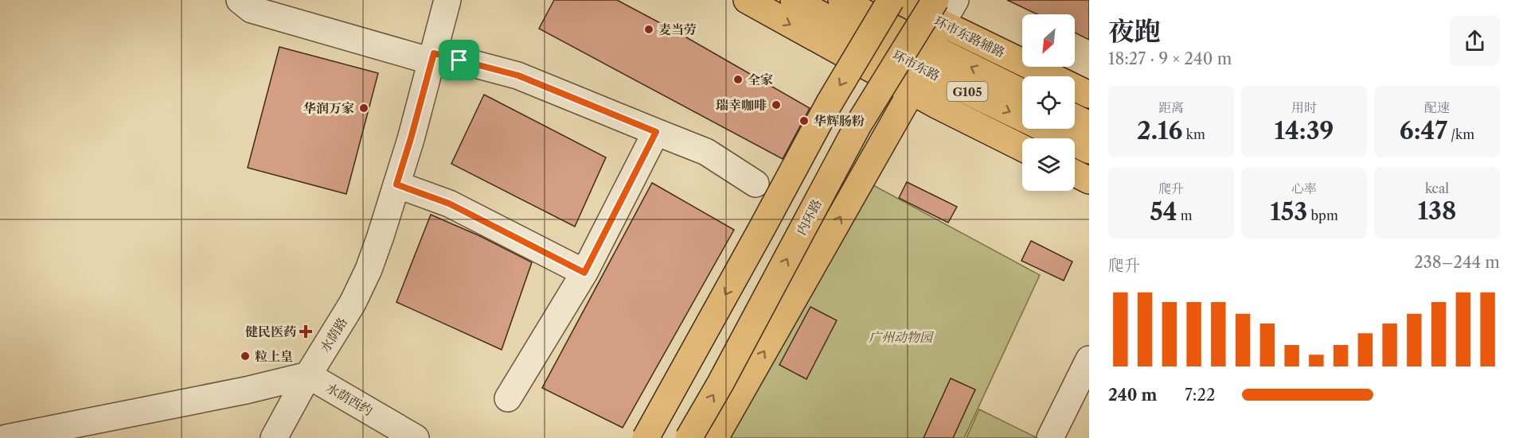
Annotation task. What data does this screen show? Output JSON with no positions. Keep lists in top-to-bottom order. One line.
{"streets":{"main road":["环市东路辅路","环市东路","G105","内环路"],"street":["水荫路","水荫西约"]},"crossings":[["环市东路辅路","内环路"],["环市东路","G105"],["水荫路","水荫西约"]],"parks":["广州动物园"],"places":{"other":["麦当劳","全家","瑞幸咖啡","华润万家","华辉肠粉","粒上皇"],"health":["健民医药"]},"north":"bottom left","page":{"heading":["夜跑","18:27 · 9 × 240 m"],"stats":[["距离","2.16 km"],["用时","14:39"],["配速","6:47 /km"],["爬升","54 m"],["心率","153 bpm"],["kcal","138"]],"chart":["爬升","238–244 m"],"list":[{"name":"240 m","note":"7:22"}]}}
